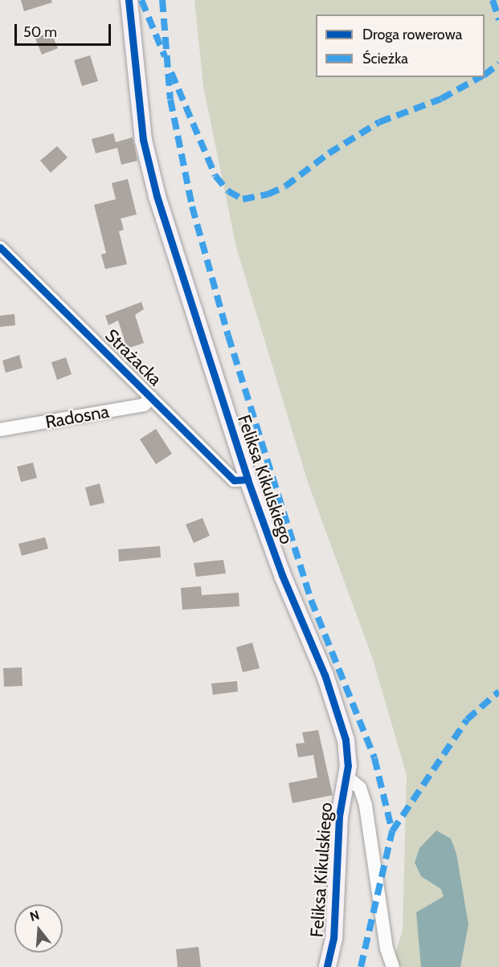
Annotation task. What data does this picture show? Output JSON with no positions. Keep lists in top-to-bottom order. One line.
{"streets":{"main road":["Feliksa Kikulskiego"],"street":["Strażacka","Radosna"]},"crossings":[["Strażacka","Radosna"],["Strażacka","Feliksa Kikulskiego"]],"legend":["Droga rowerowa","Ścieżka"],"scale_bar":"50 m","north":"top"}
